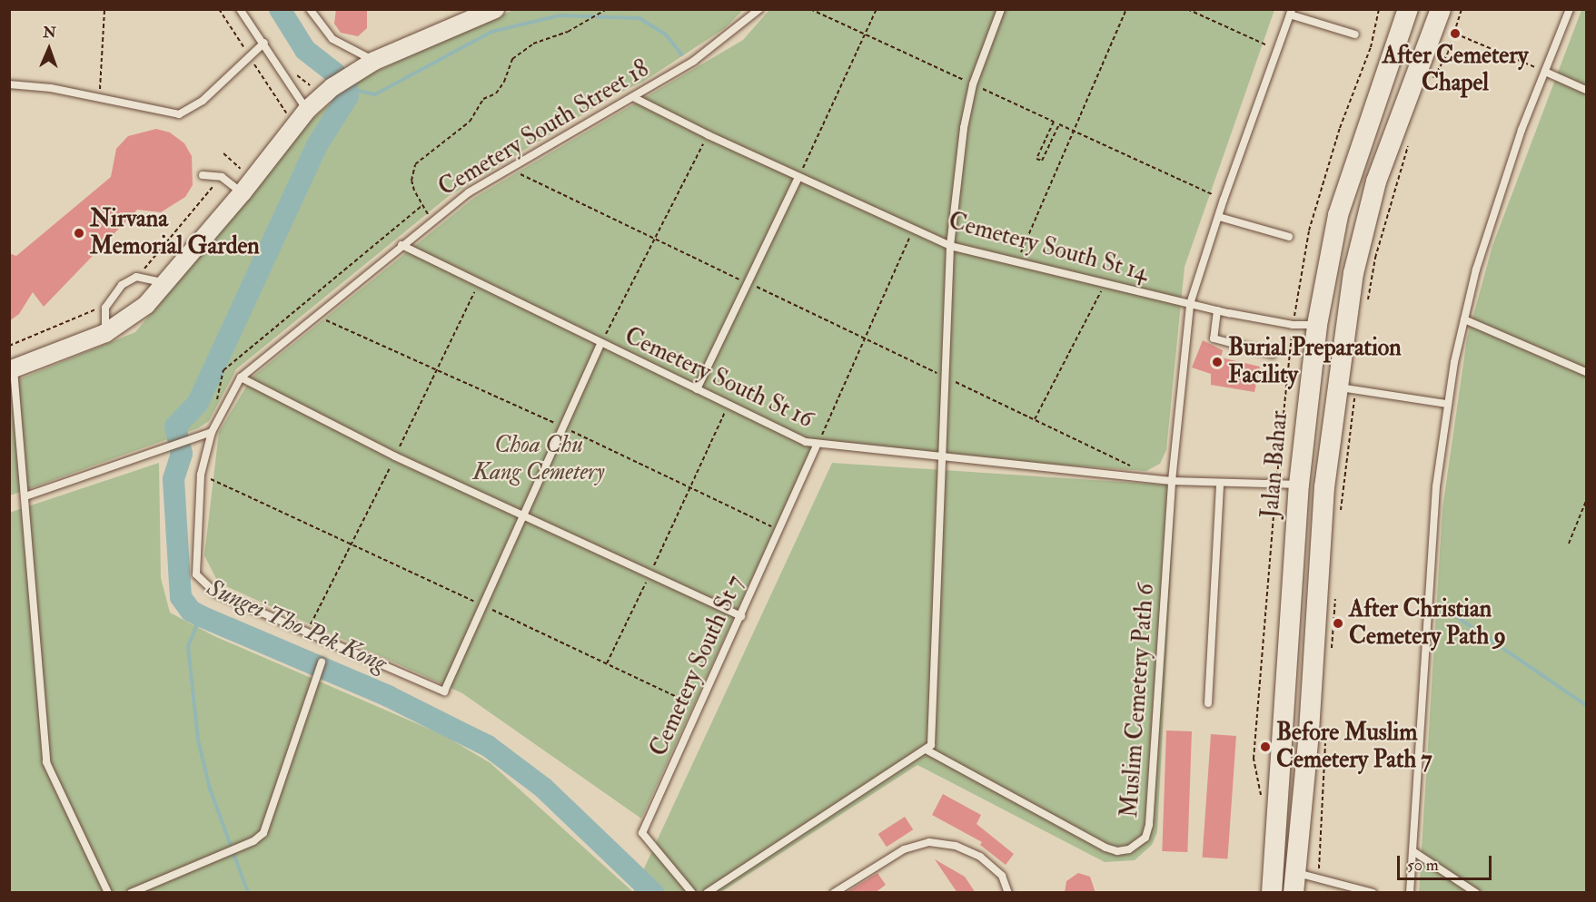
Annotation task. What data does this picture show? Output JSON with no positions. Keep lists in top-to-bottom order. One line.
{"streets":{"main road":["Jalan Bahar"],"lane":["Cemetery South Street 18","Cemetery South St 14","Cemetery South St 16","Cemetery South St 7","Muslim Cemetery Path 6"]},"crossings":[["Cemetery South Street 18","Cemetery South St 14"],["Cemetery South Street 18","Cemetery South St 16"],["Cemetery South St 14","Jalan Bahar"],["Cemetery South St 14","Muslim Cemetery Path 6"],["Cemetery South St 16","Jalan Bahar"],["Cemetery South St 16","Cemetery South St 7"],["Cemetery South St 16","Muslim Cemetery Path 6"]],"water":["Sungei Tho Pek Kong"],"parks":["Choa Chu Kang Cemetery"],"places":["After Cemetery Chapel","Nirvana Memorial Garden","Burial Preparation Facility","After Christian Cemetery Path 9","Before Muslim Cemetery Path 7"],"scale_bar":"50 m","north":"top"}
